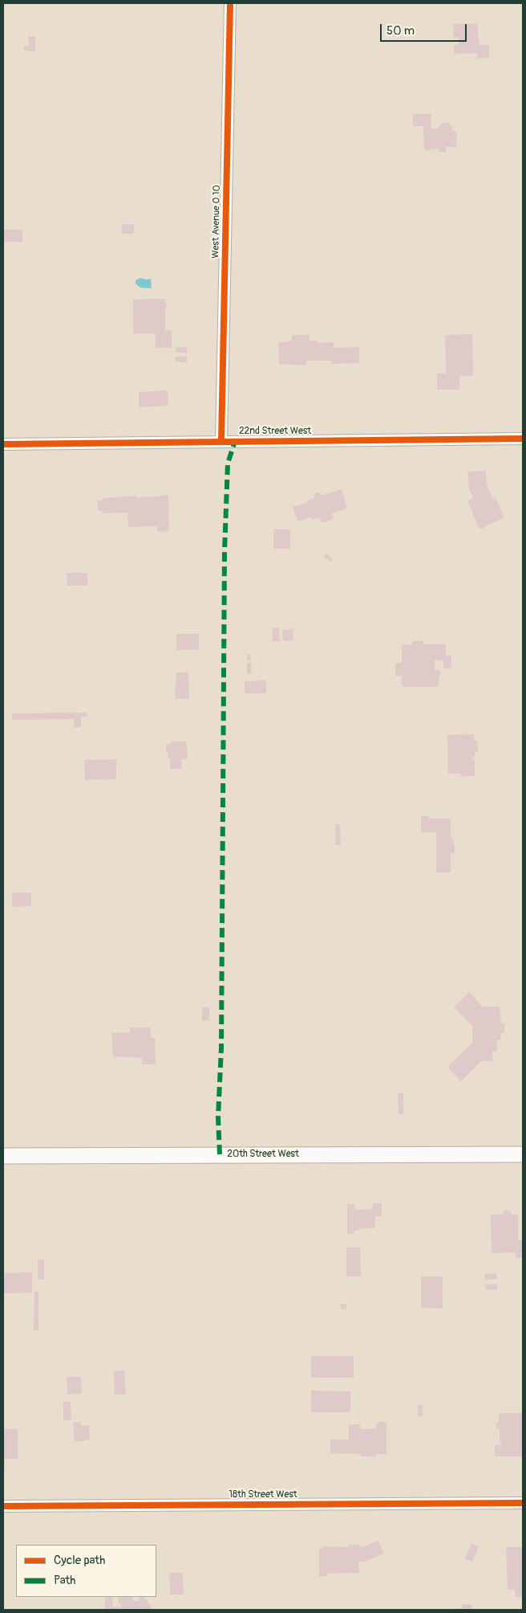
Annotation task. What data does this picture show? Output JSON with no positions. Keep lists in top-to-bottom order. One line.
{"streets":{"main road":["20th Street West"],"street":["West Avenue O 10","22nd Street West","18th Street West"]},"crossings":[["West Avenue O 10","22nd Street West"]],"legend":["Cycle path","Path"],"scale_bar":"50 m"}
